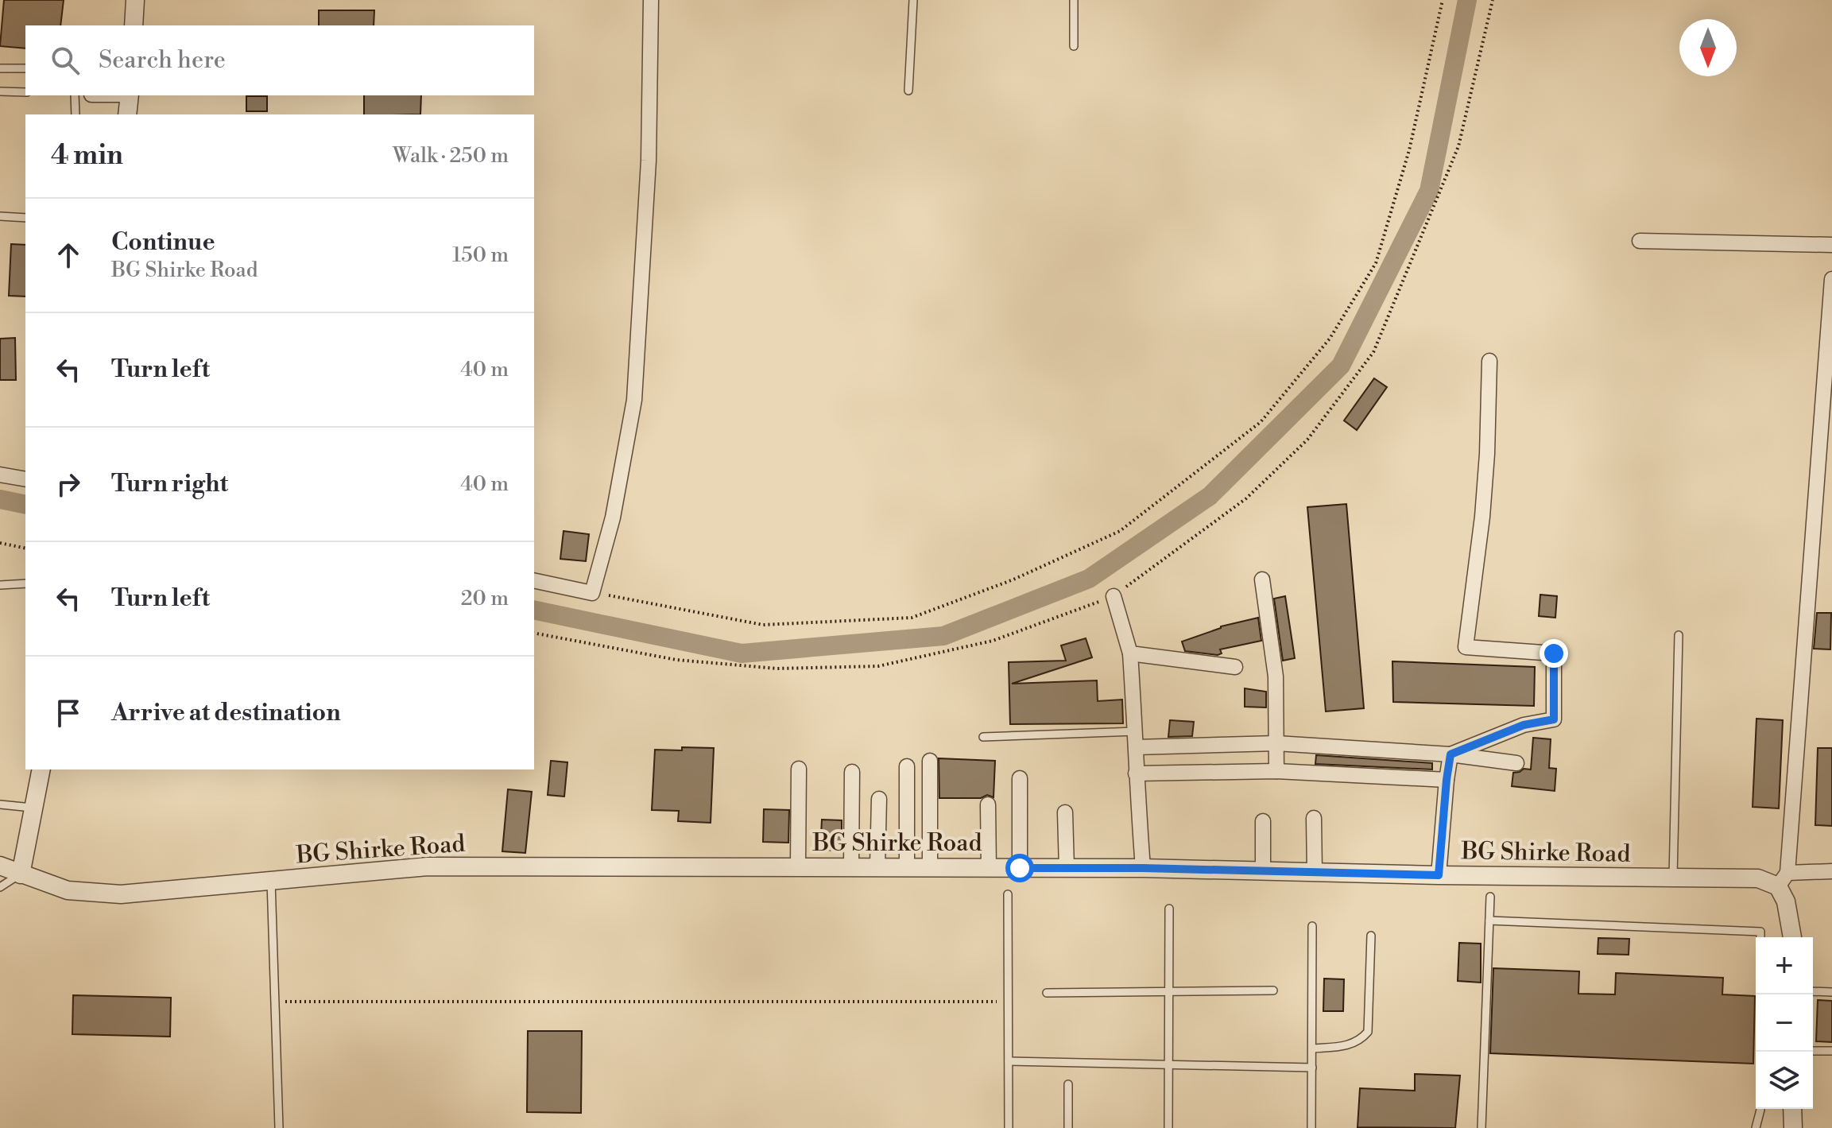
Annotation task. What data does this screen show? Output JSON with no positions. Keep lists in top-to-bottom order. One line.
{"streets":{"street":["BG Shirke Road"]},"north":"bottom","page":{"search":"Search here","heading":["4 min","Walk · 250 m"],"list":[["Continue","BG Shirke Road","150 m"],["Turn left","40 m"],["Turn right","40 m"],["Turn left","20 m"],"Arrive at destination"],"map_buttons":["+","−"]}}
